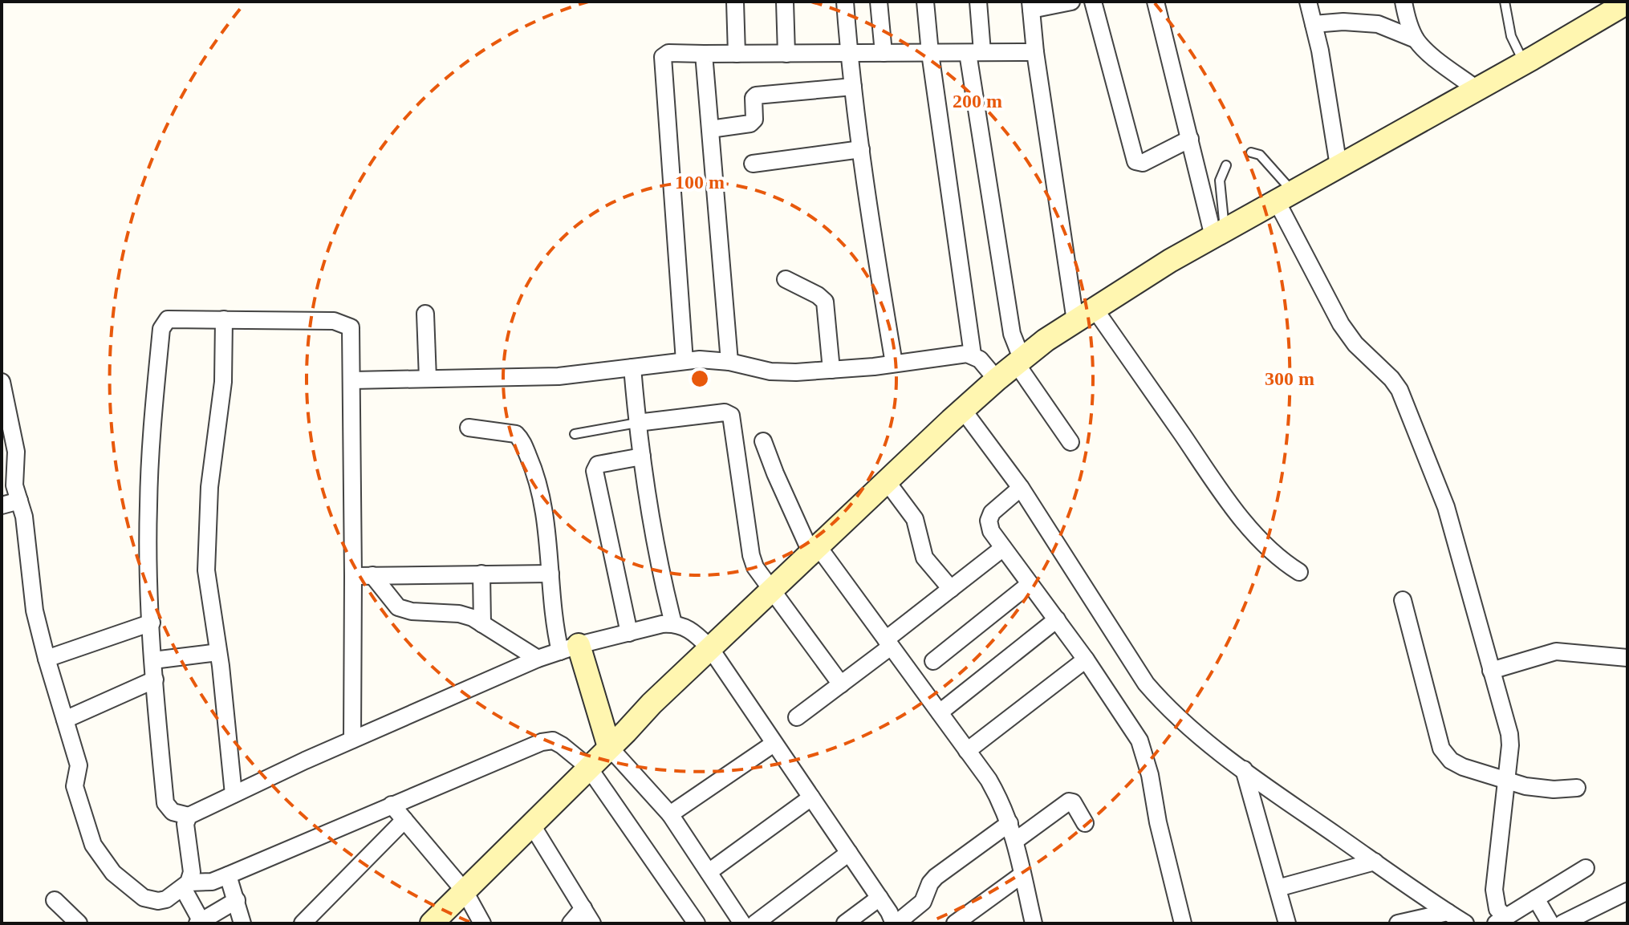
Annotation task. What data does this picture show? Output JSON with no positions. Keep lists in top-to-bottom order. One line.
{"rings":["200 m","100 m","300 m"]}
